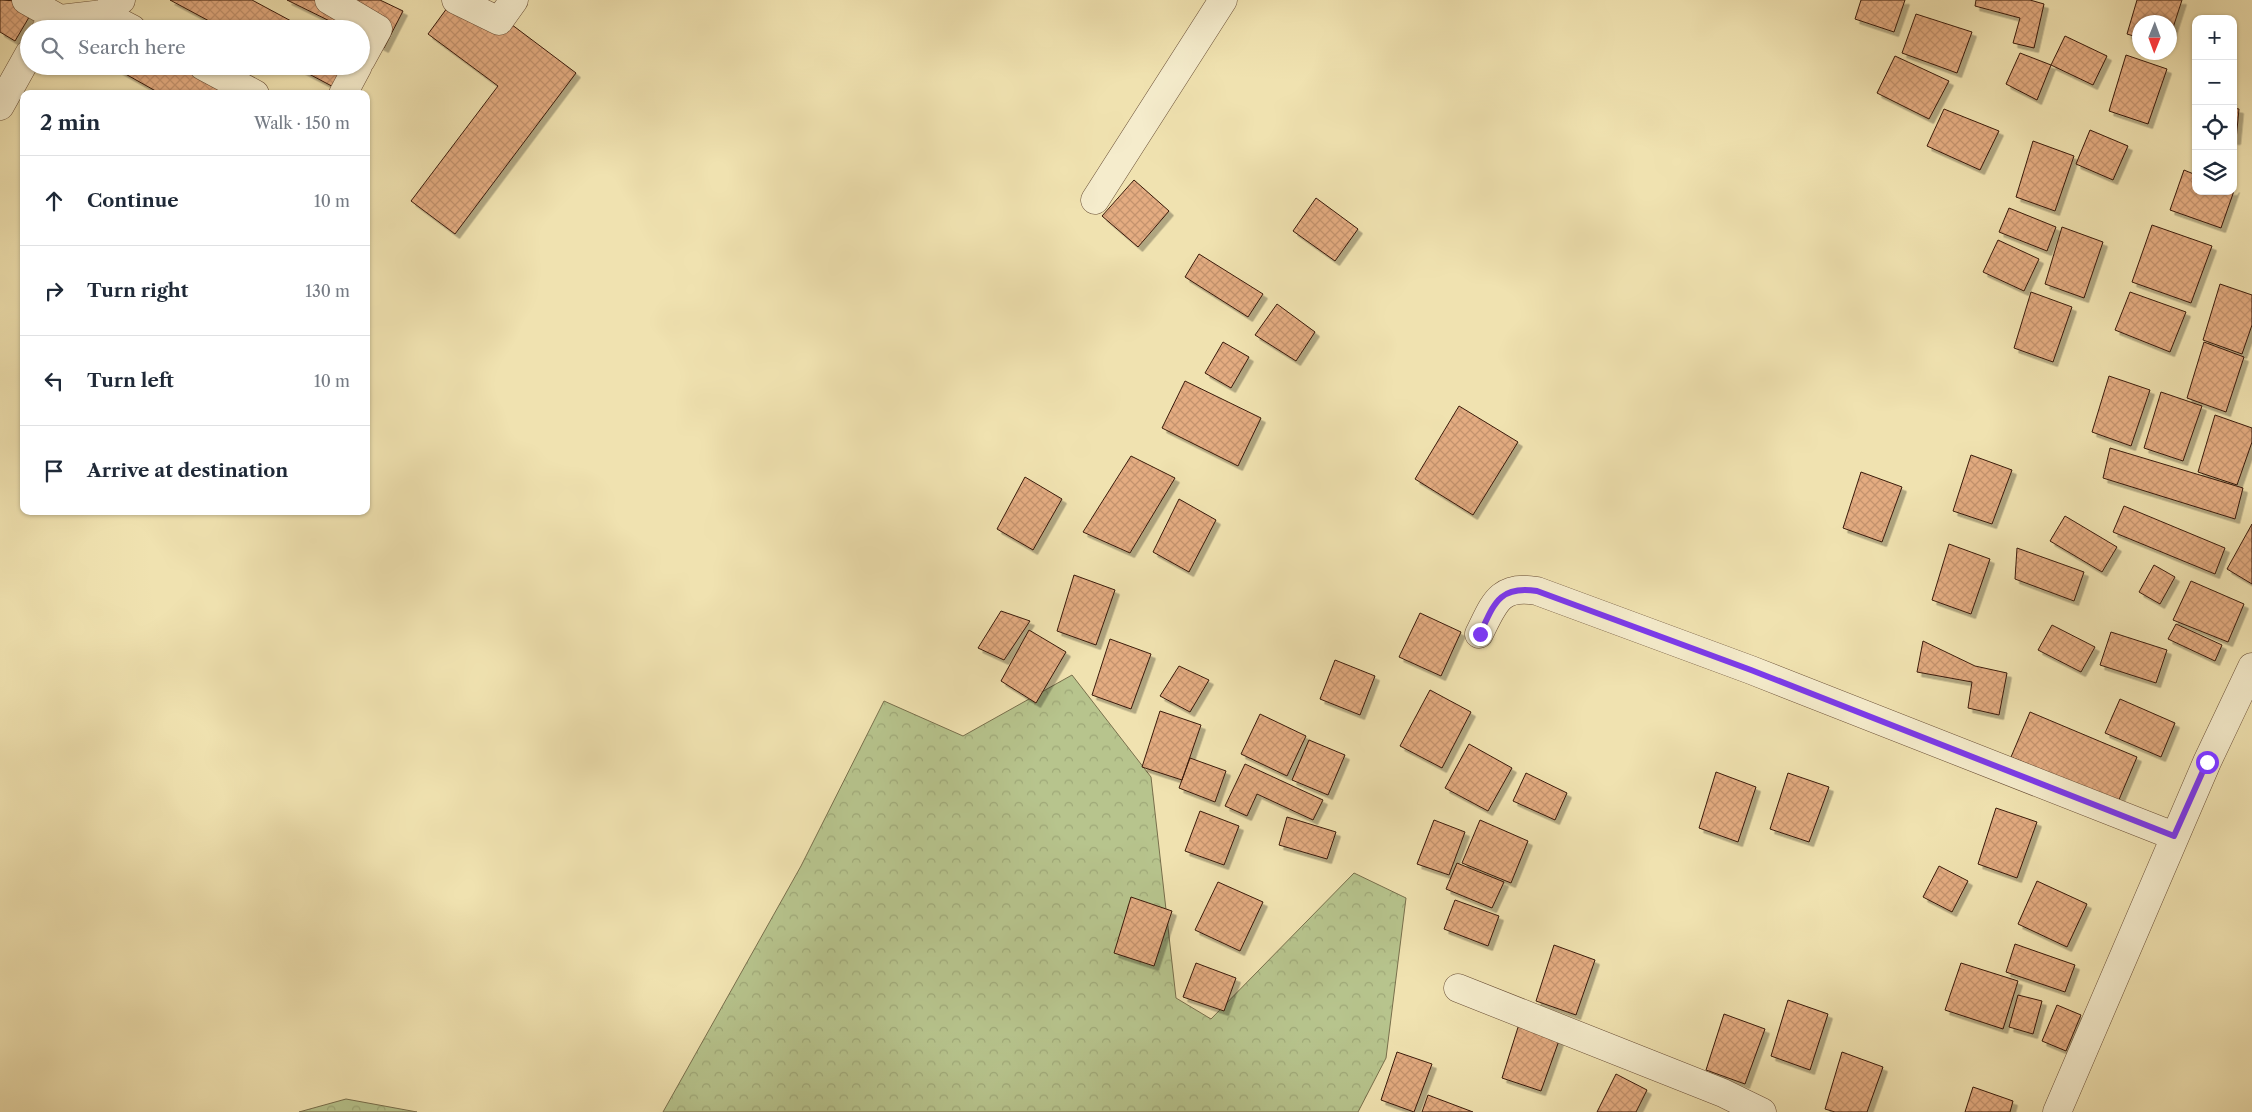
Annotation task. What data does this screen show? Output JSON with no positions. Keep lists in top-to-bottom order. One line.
{"north":"bottom","page":{"map_buttons":["+","−"],"search":"Search here","heading":["2 min","Walk · 150 m"],"list":[["Continue","10 m"],["Turn right","130 m"],["Turn left","10 m"],"Arrive at destination"]}}
